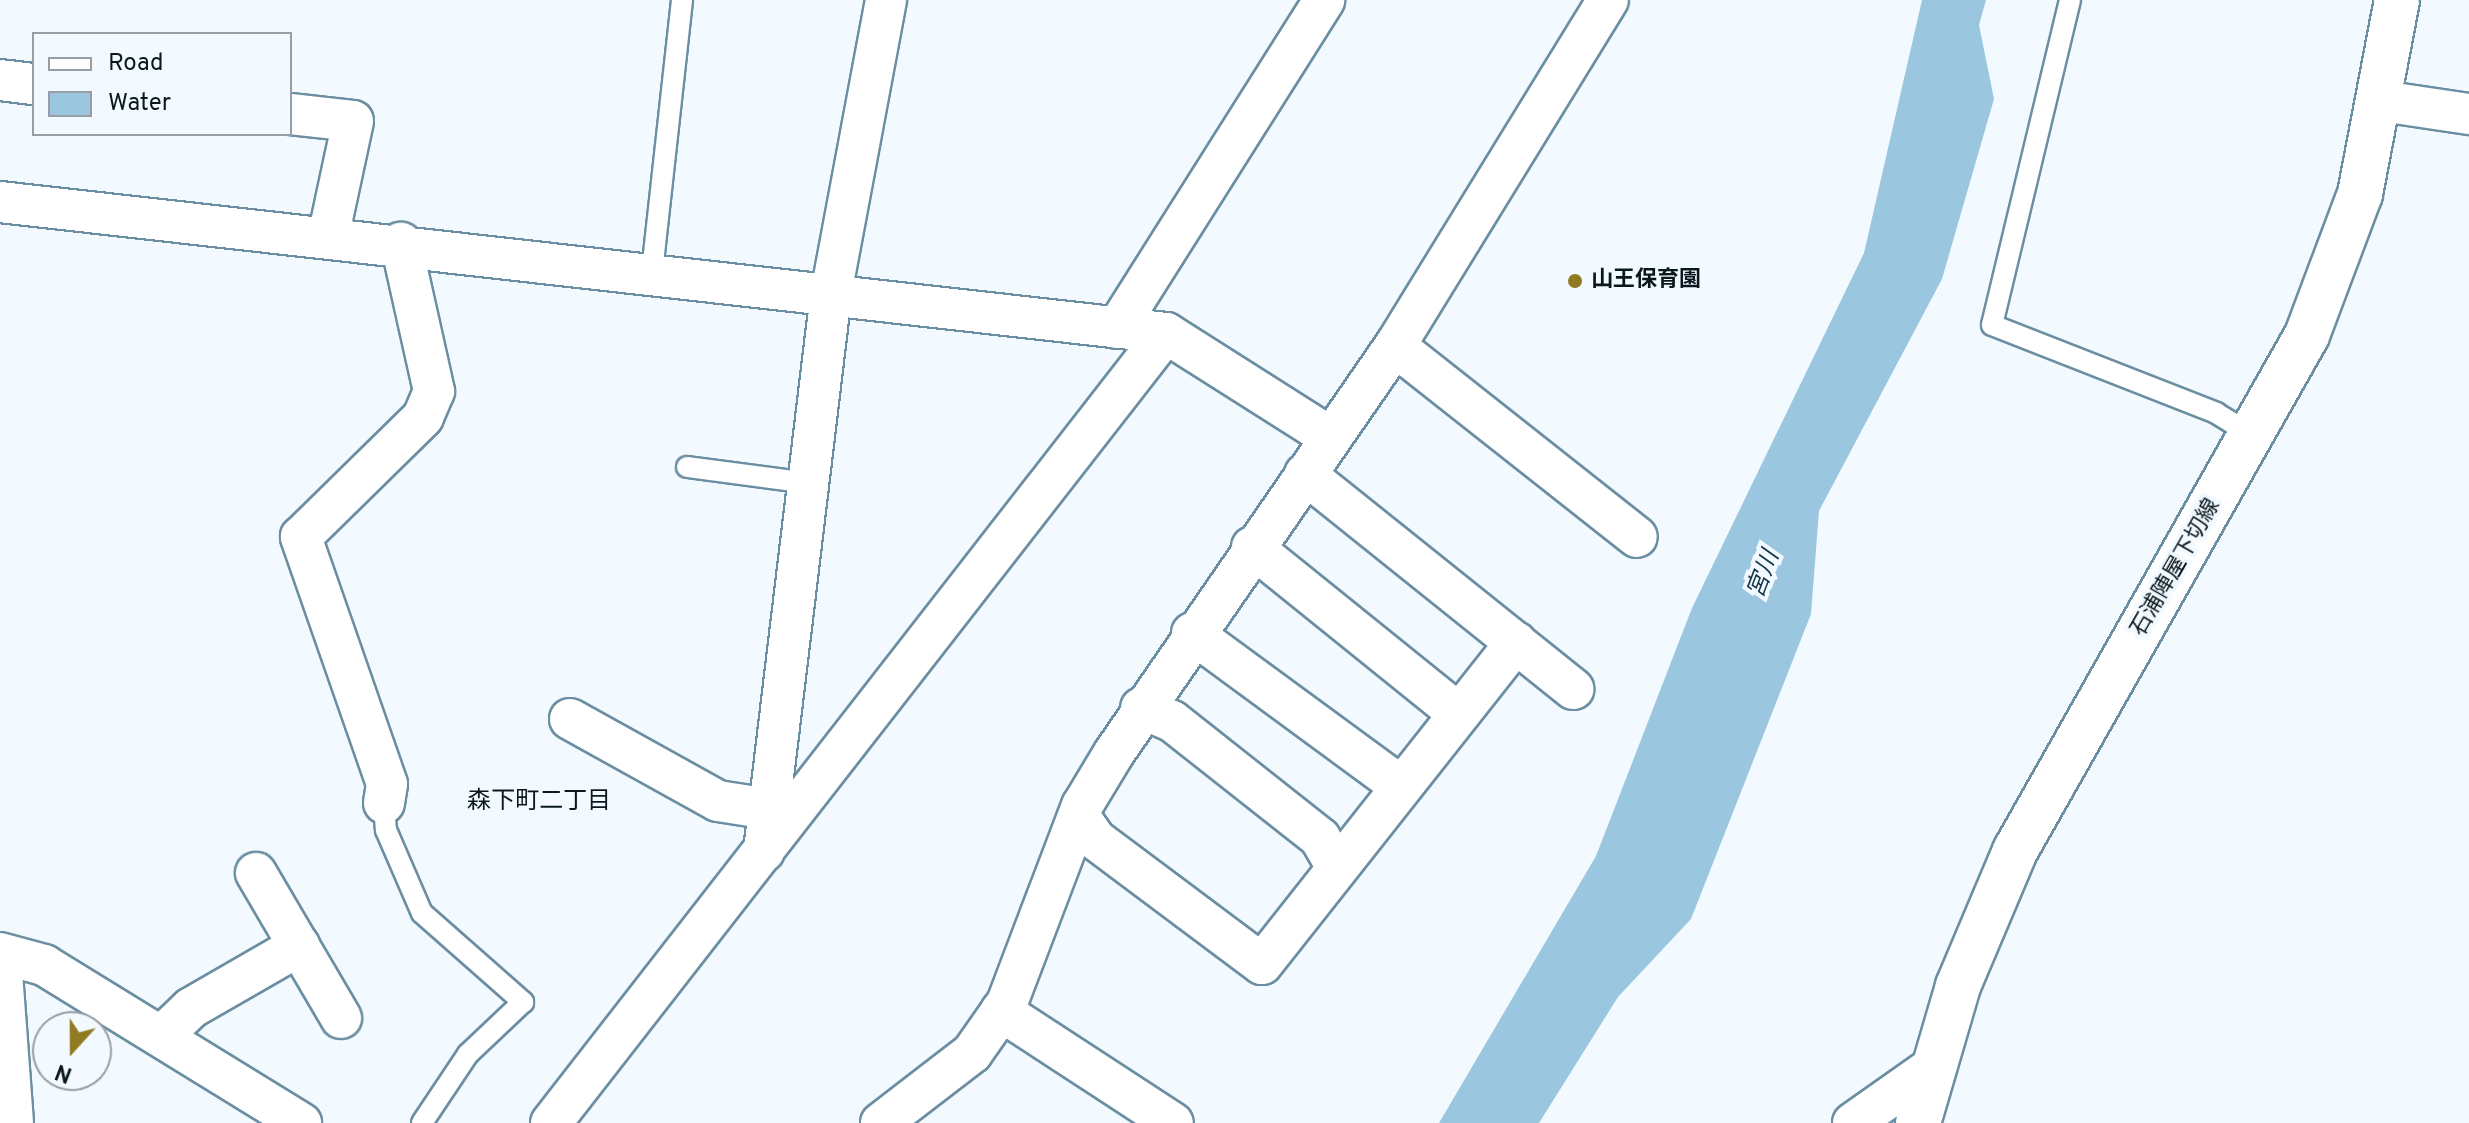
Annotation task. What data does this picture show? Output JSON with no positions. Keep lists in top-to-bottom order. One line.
{"streets":{"main road":["石浦陣屋下切線"]},"districts":["森下町二丁目"],"water":["宮川"],"places":["山王保育園"],"legend":["Road","Water"],"north":"bottom"}
